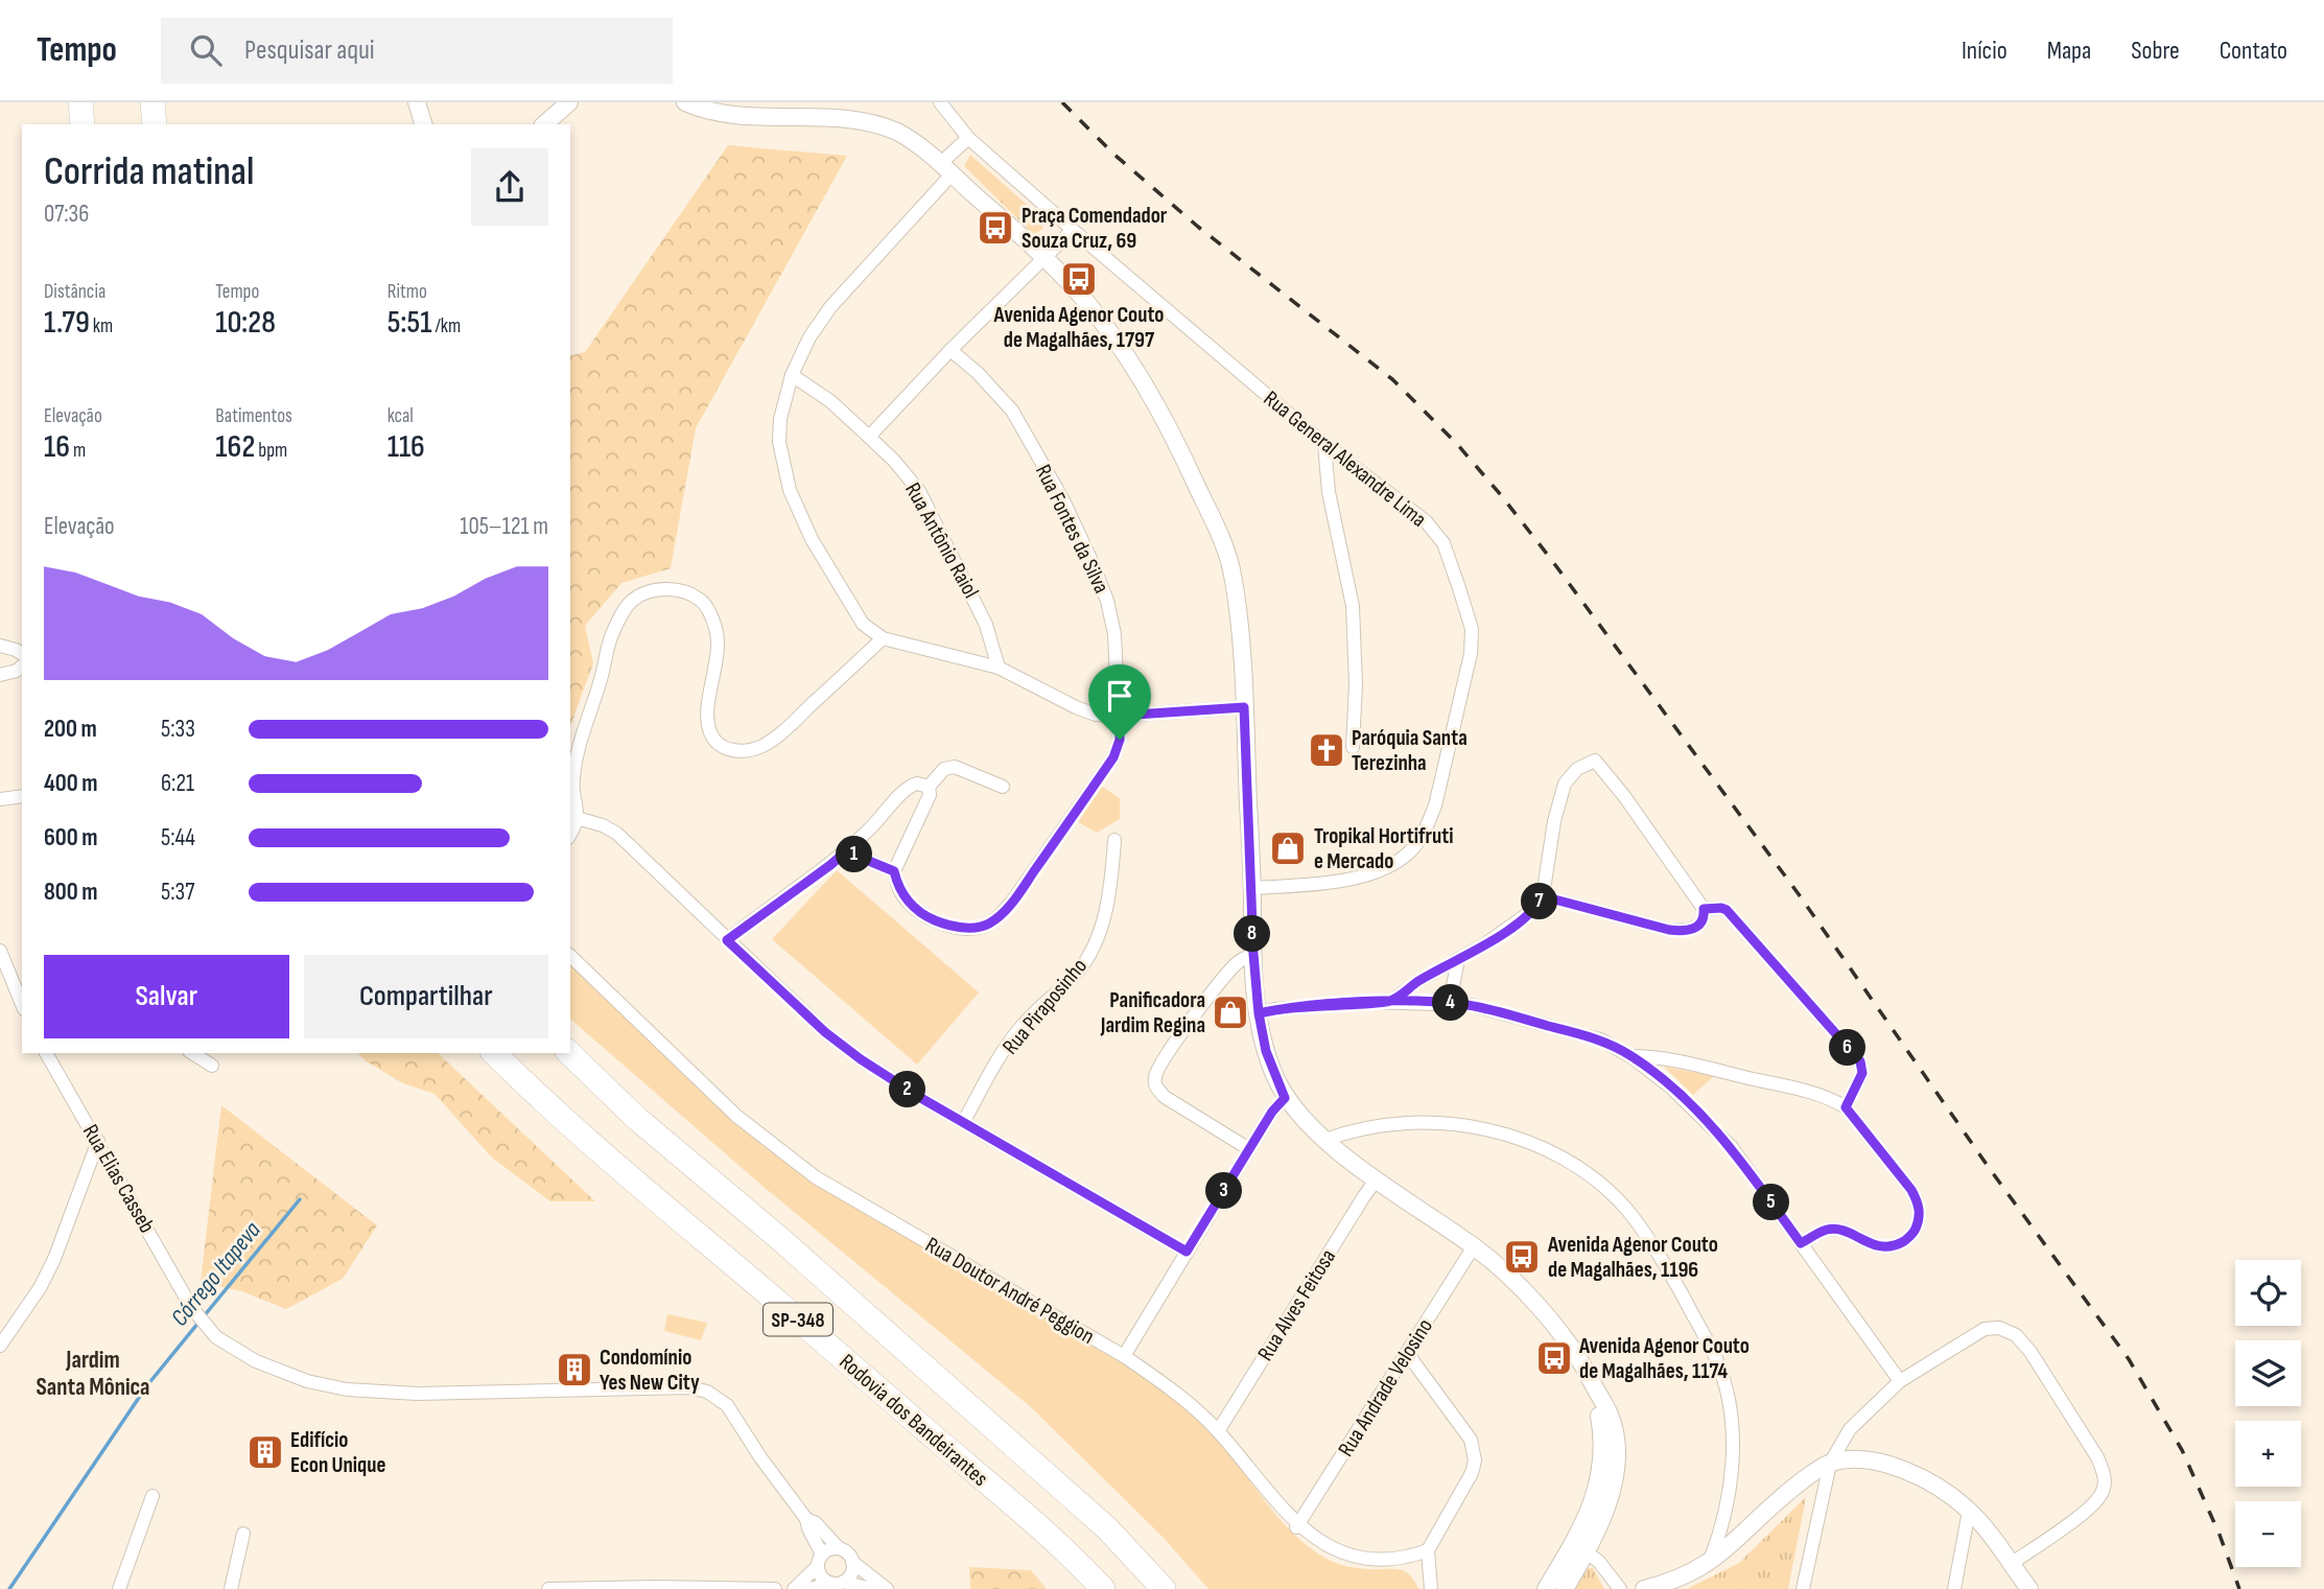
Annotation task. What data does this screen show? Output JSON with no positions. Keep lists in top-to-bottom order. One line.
{"streets":{"highway":["SP-348","Rodovia dos Bandeirantes"],"street":["Rua General Alexandre Lima","Rua Fontes da Silva","Rua Antônio Raiol","Rua Piraposinho","Rua Elias Casseb","Rua Doutor André Peggion","Rua Alves Feitosa","Rua Andrade Velosino"]},"crossings":[["Rua Doutor André Peggion","Rua Alves Feitosa"],["Rua Doutor André Peggion","Rua Andrade Velosino"]],"districts":["Jardim Santa Mônica"],"water":["Córrego Itapeva"],"places":{"bus stop":["Praça Comendador Souza Cruz, 69","Avenida Agenor Couto de Magalhães, 1797","Avenida Agenor Couto de Magalhães, 1196","Avenida Agenor Couto de Magalhães, 1174"],"church":["Paróquia Santa Terezinha"],"shop":["Tropikal Hortifruti e Mercado","Panificadora Jardim Regina"],"building":["Condomínio Yes New City","Edifício Econ Unique"]},"page":{"header":"Tempo","search":"Pesquisar aqui","nav":["Início","Mapa","Sobre","Contato"],"heading":["Corrida matinal","07:36"],"stats":[["Distância","1.79 km"],["Tempo","10:28"],["Ritmo","5:51 /km"],["Elevação","16 m"],["Batimentos","162 bpm"],["kcal","116"]],"chart":["Elevação","105–121 m"],"list":[{"name":"200 m","note":"5:33"},{"name":"400 m","note":"6:21"},{"name":"600 m","note":"5:44"},{"name":"800 m","note":"5:37"}],"pins":["1","7","8","4","6","2","3","5"],"buttons":["Salvar","Compartilhar"],"map_buttons":["+","−"]}}
